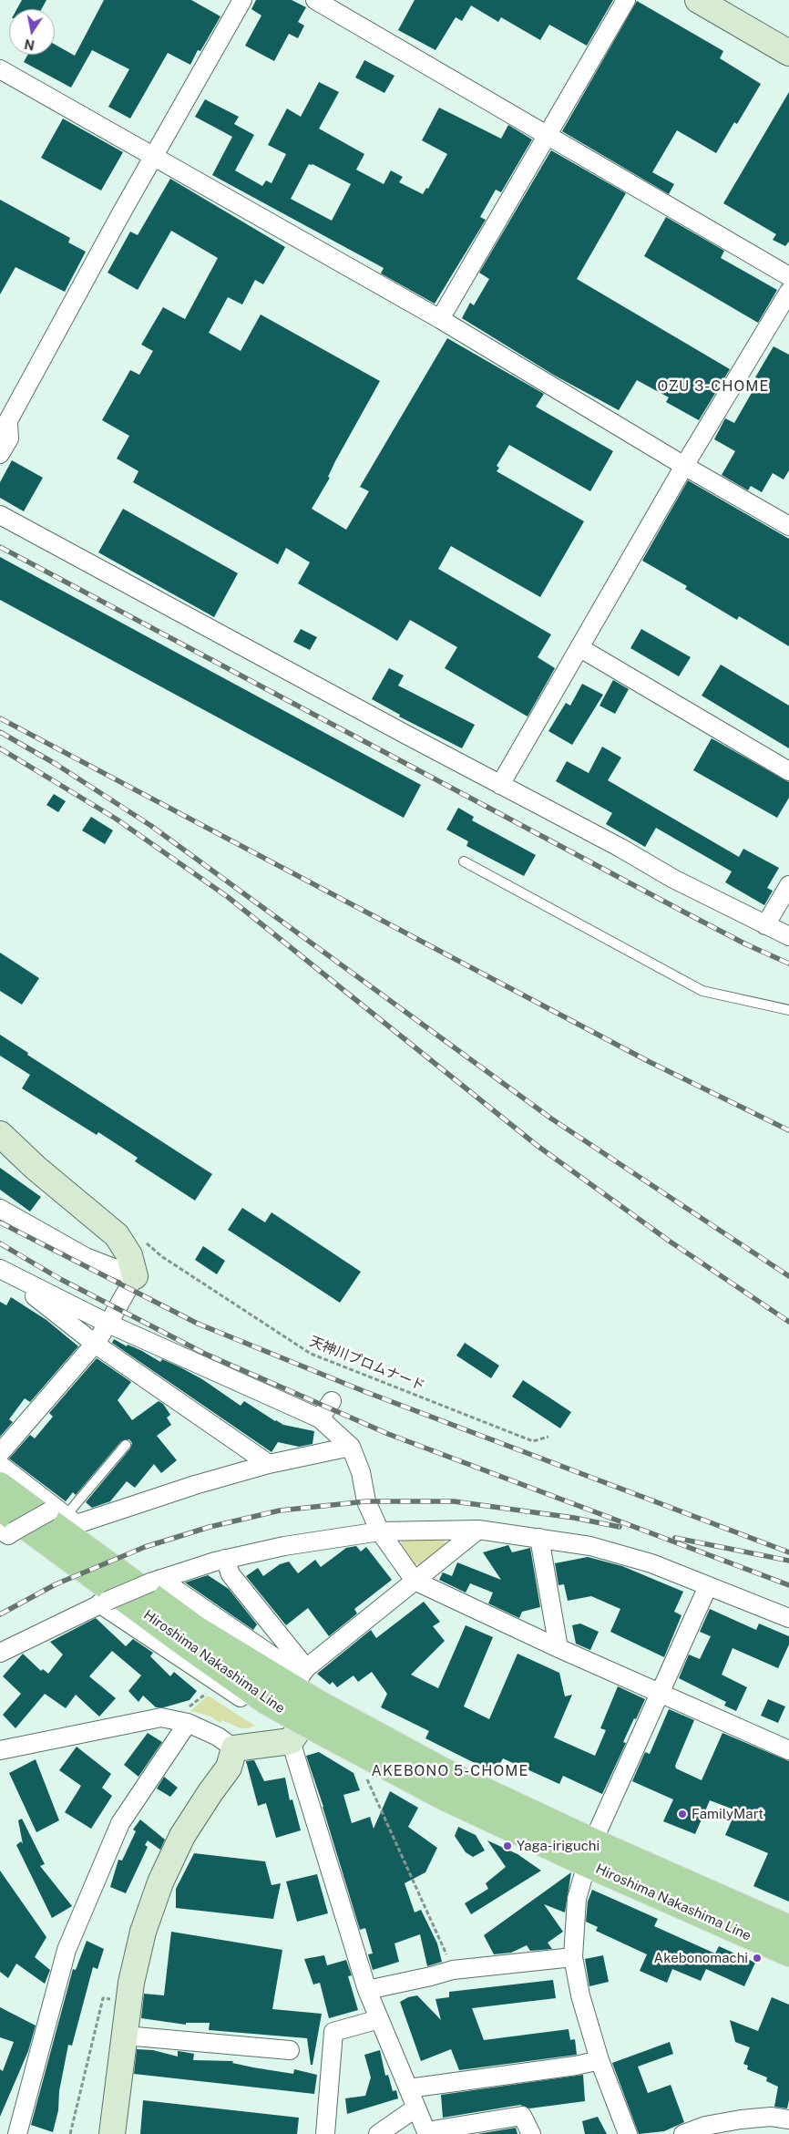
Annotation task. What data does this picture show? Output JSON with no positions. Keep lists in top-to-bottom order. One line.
{"streets":{"main road":["Hiroshima Nakashima Line"],"path":["天神川プロムナード"]},"districts":["OZU 3-CHOME","AKEBONO 5-CHOME"],"places":["FamilyMart","Yaga-iriguchi","Akebonomachi"],"north":"bottom"}
